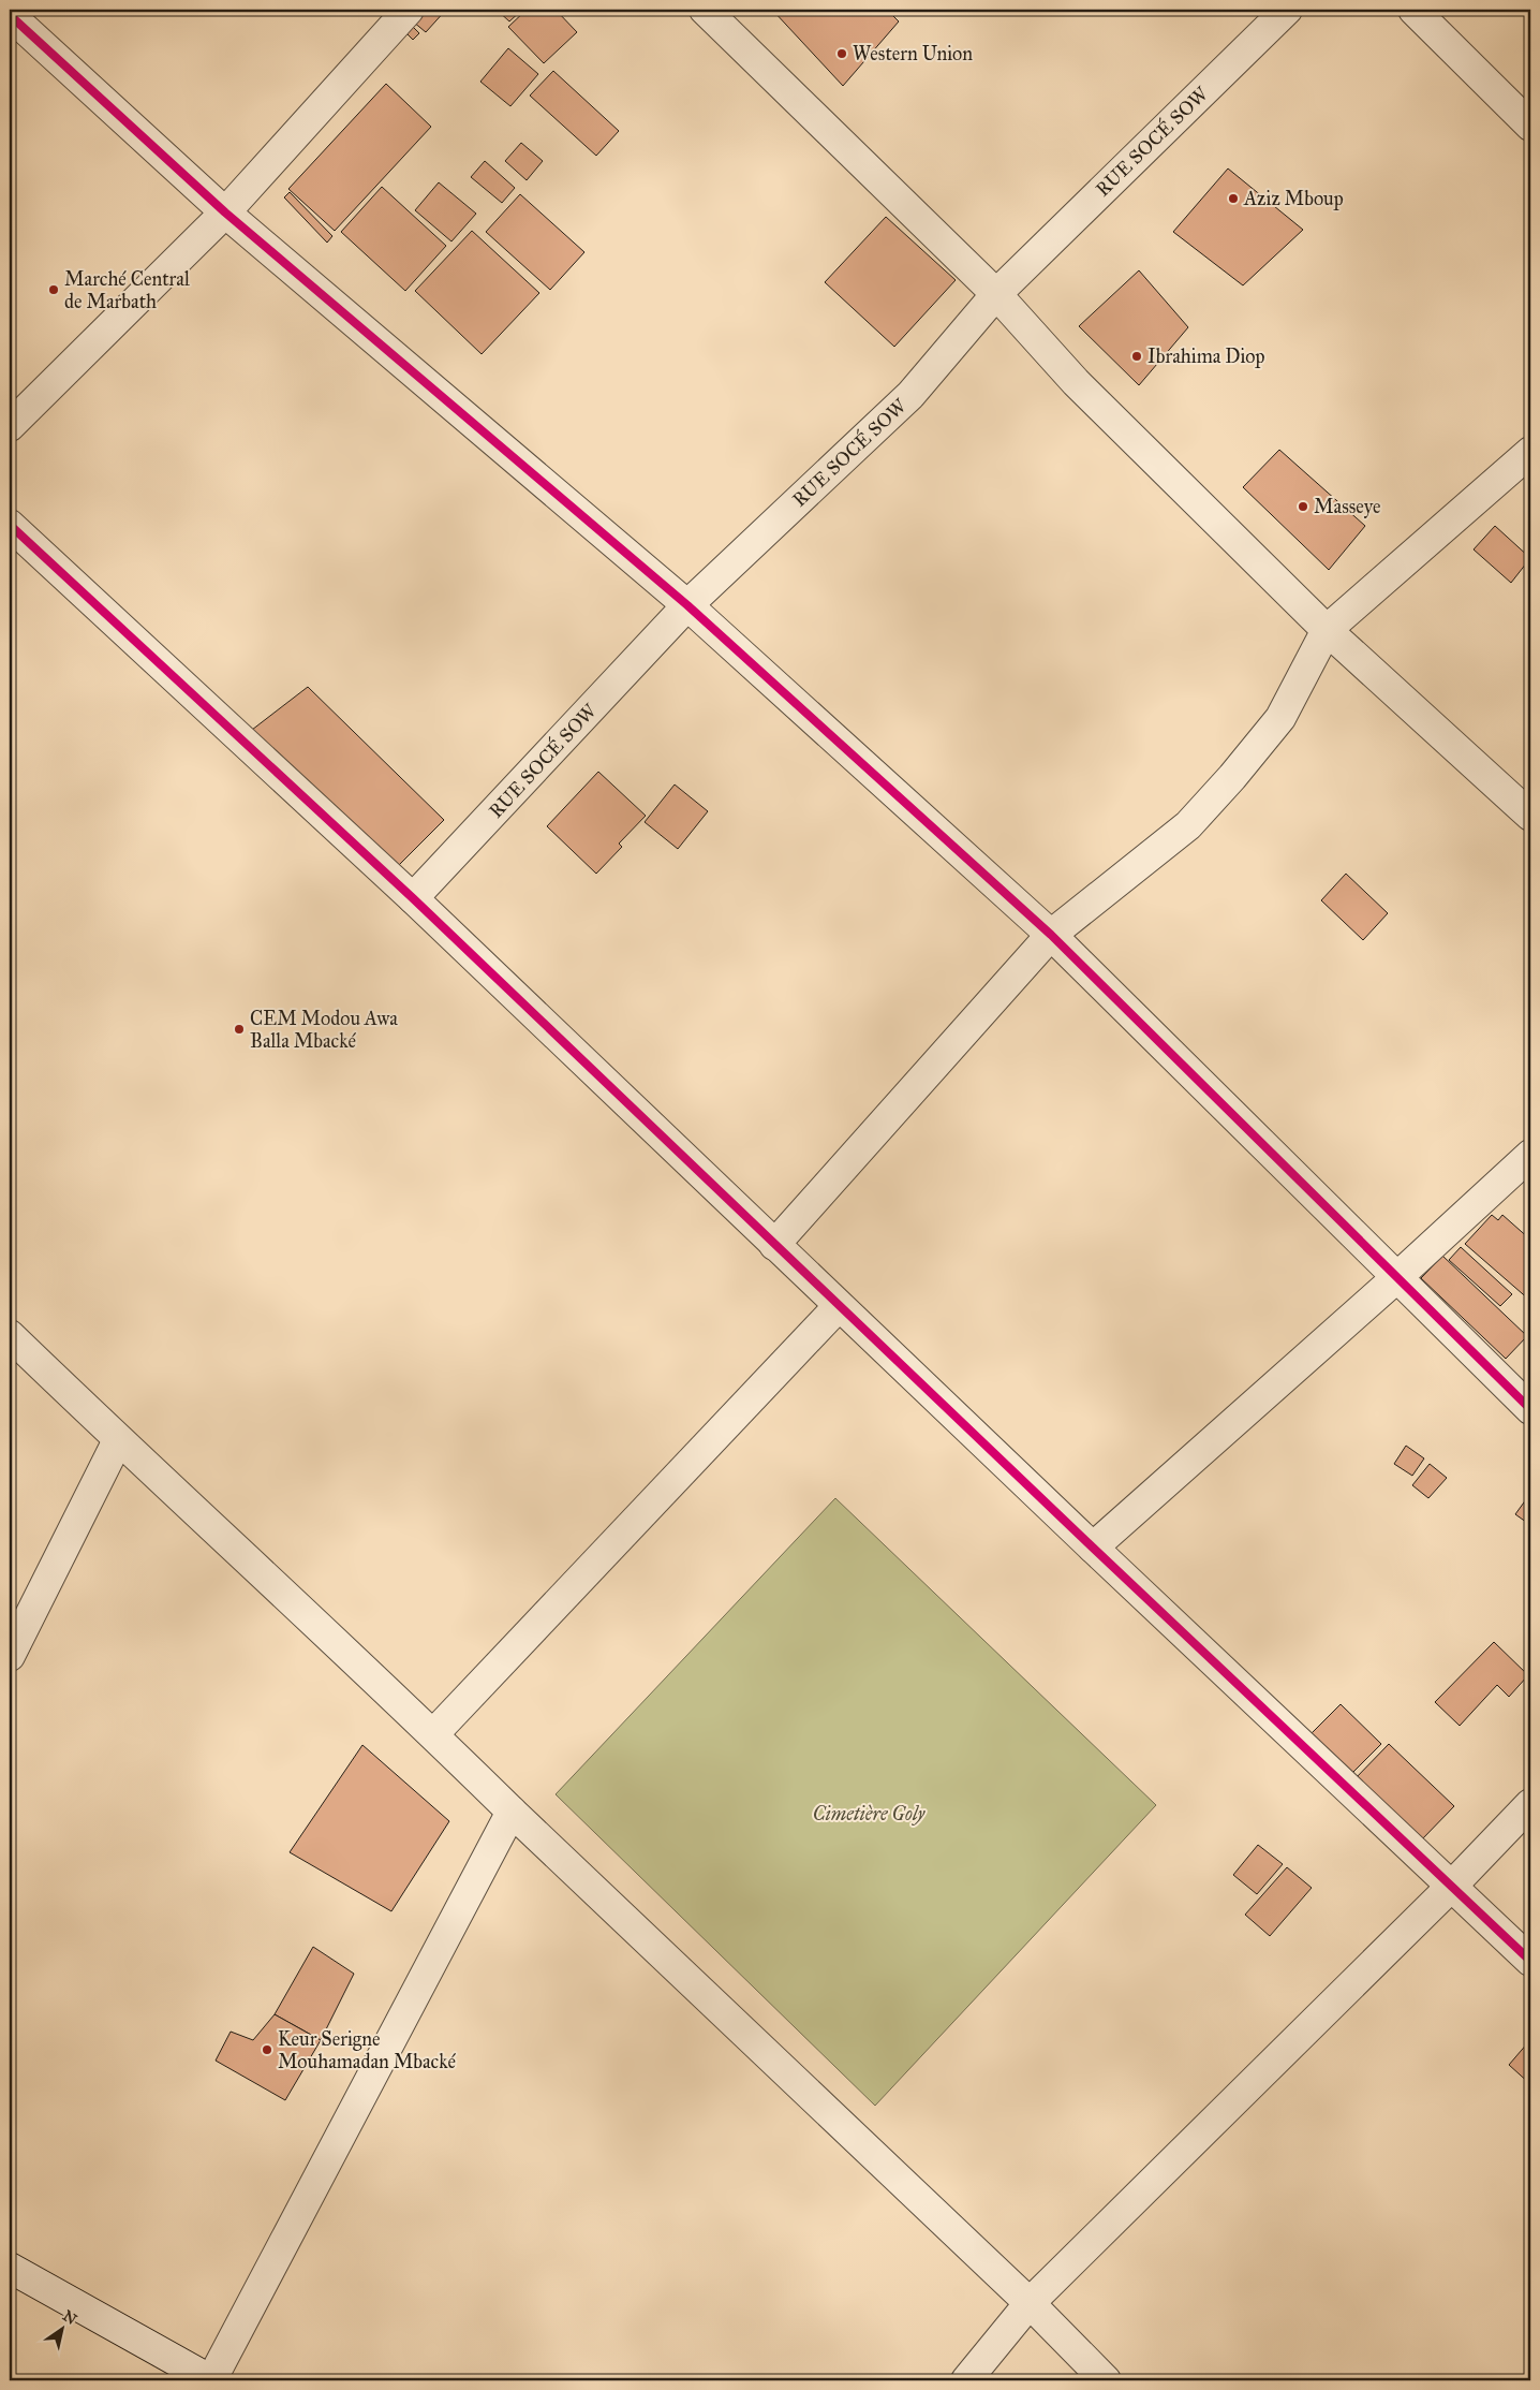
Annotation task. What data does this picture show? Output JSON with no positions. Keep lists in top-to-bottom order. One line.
{"streets":{"street":["RUE SOCÉ SOW"]},"parks":["Cimetière Goly"],"places":["Western Union","Aziz Mboup","Marché Central de Marbath","Ibrahima Diop","Masseye","CEM Modou Awa Balla Mbacké","Keur Serigne Mouhamadan Mbacké"],"north":"top right"}
